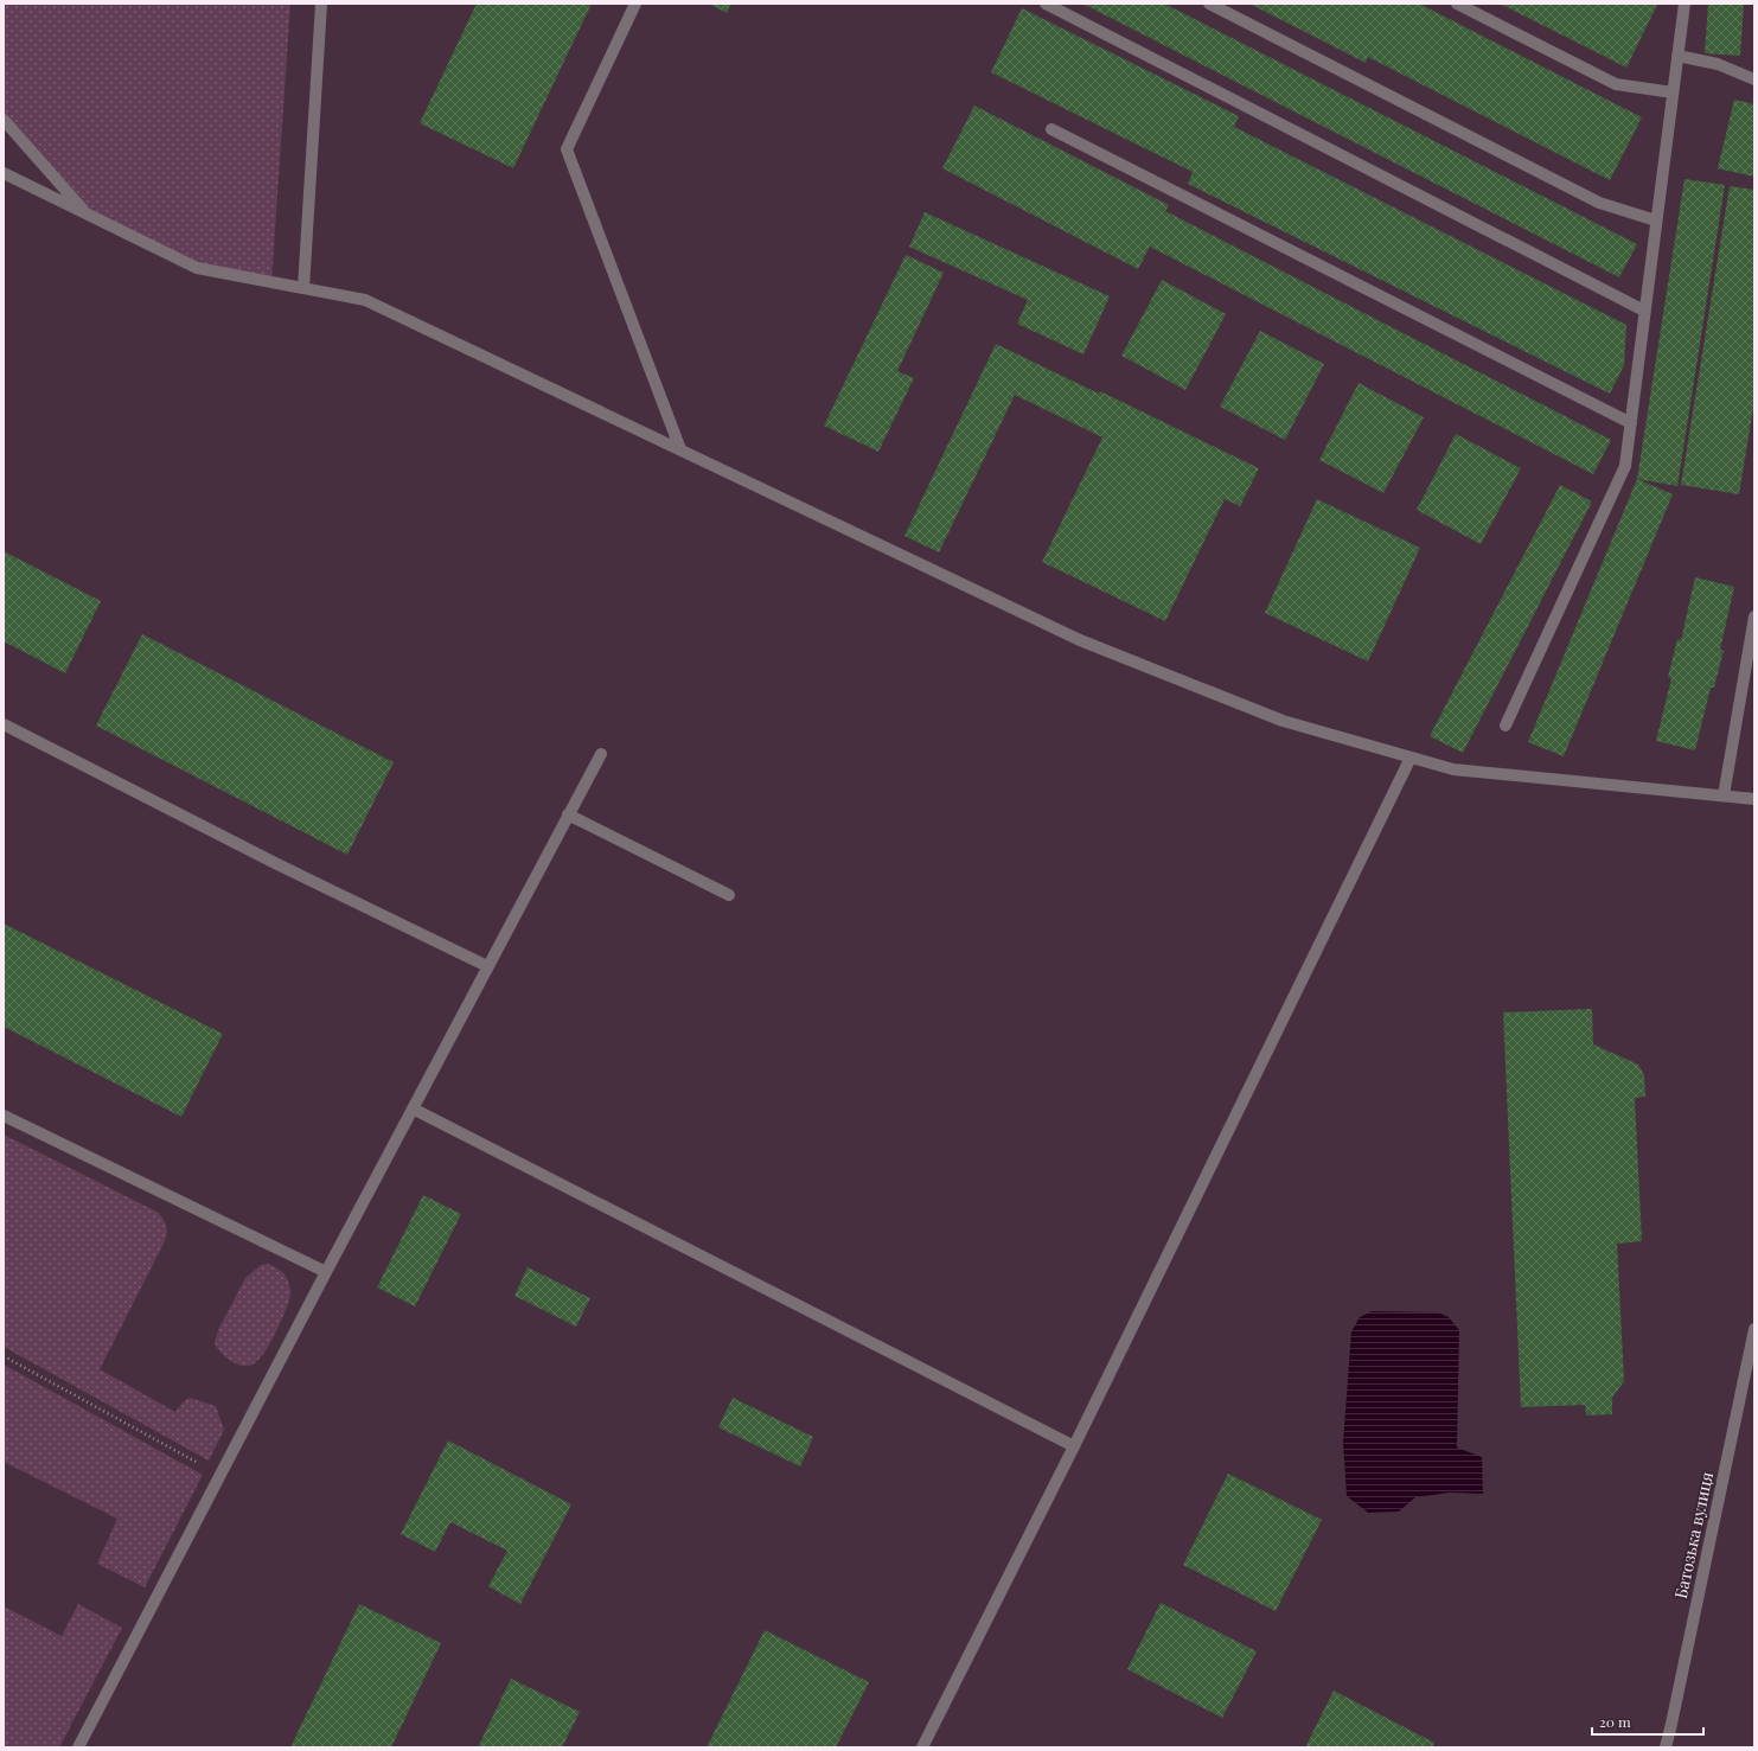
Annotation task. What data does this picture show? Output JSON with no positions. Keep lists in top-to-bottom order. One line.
{"streets":{"street":["Батозька вулиця"]},"scale_bar":"20 m"}
